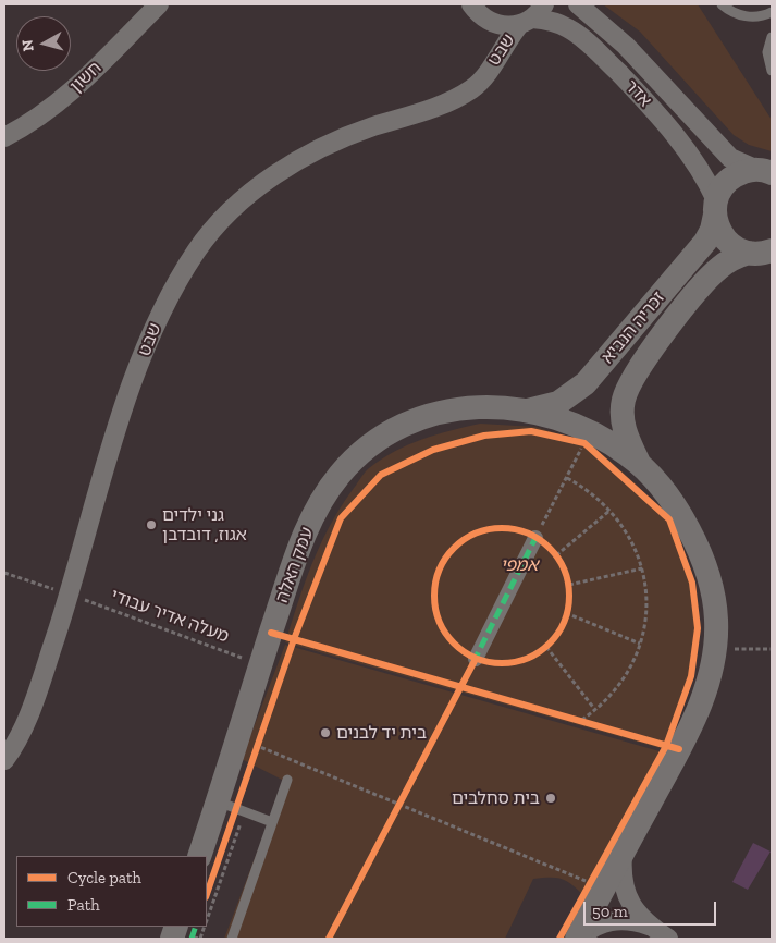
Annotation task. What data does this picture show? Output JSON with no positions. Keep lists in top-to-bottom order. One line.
{"streets":{"street":["שבט","חשון","אדר","זכריה הנביא","עמק האלה"],"path":["מעלה אדיר עבודי"]},"crossings":[["שבט","אדר"],["שבט","מעלה אדיר עבודי"],["אדר","זכריה הנביא"],["זכריה הנביא","עמק האלה"],["עמק האלה","מעלה אדיר עבודי"]],"parks":["אמפי"],"places":["גני ילדים אגוז, דובדבן","בית יד לבנים","בית סחלבים"],"legend":["Cycle path","Path"],"scale_bar":"50 m","north":"left"}
